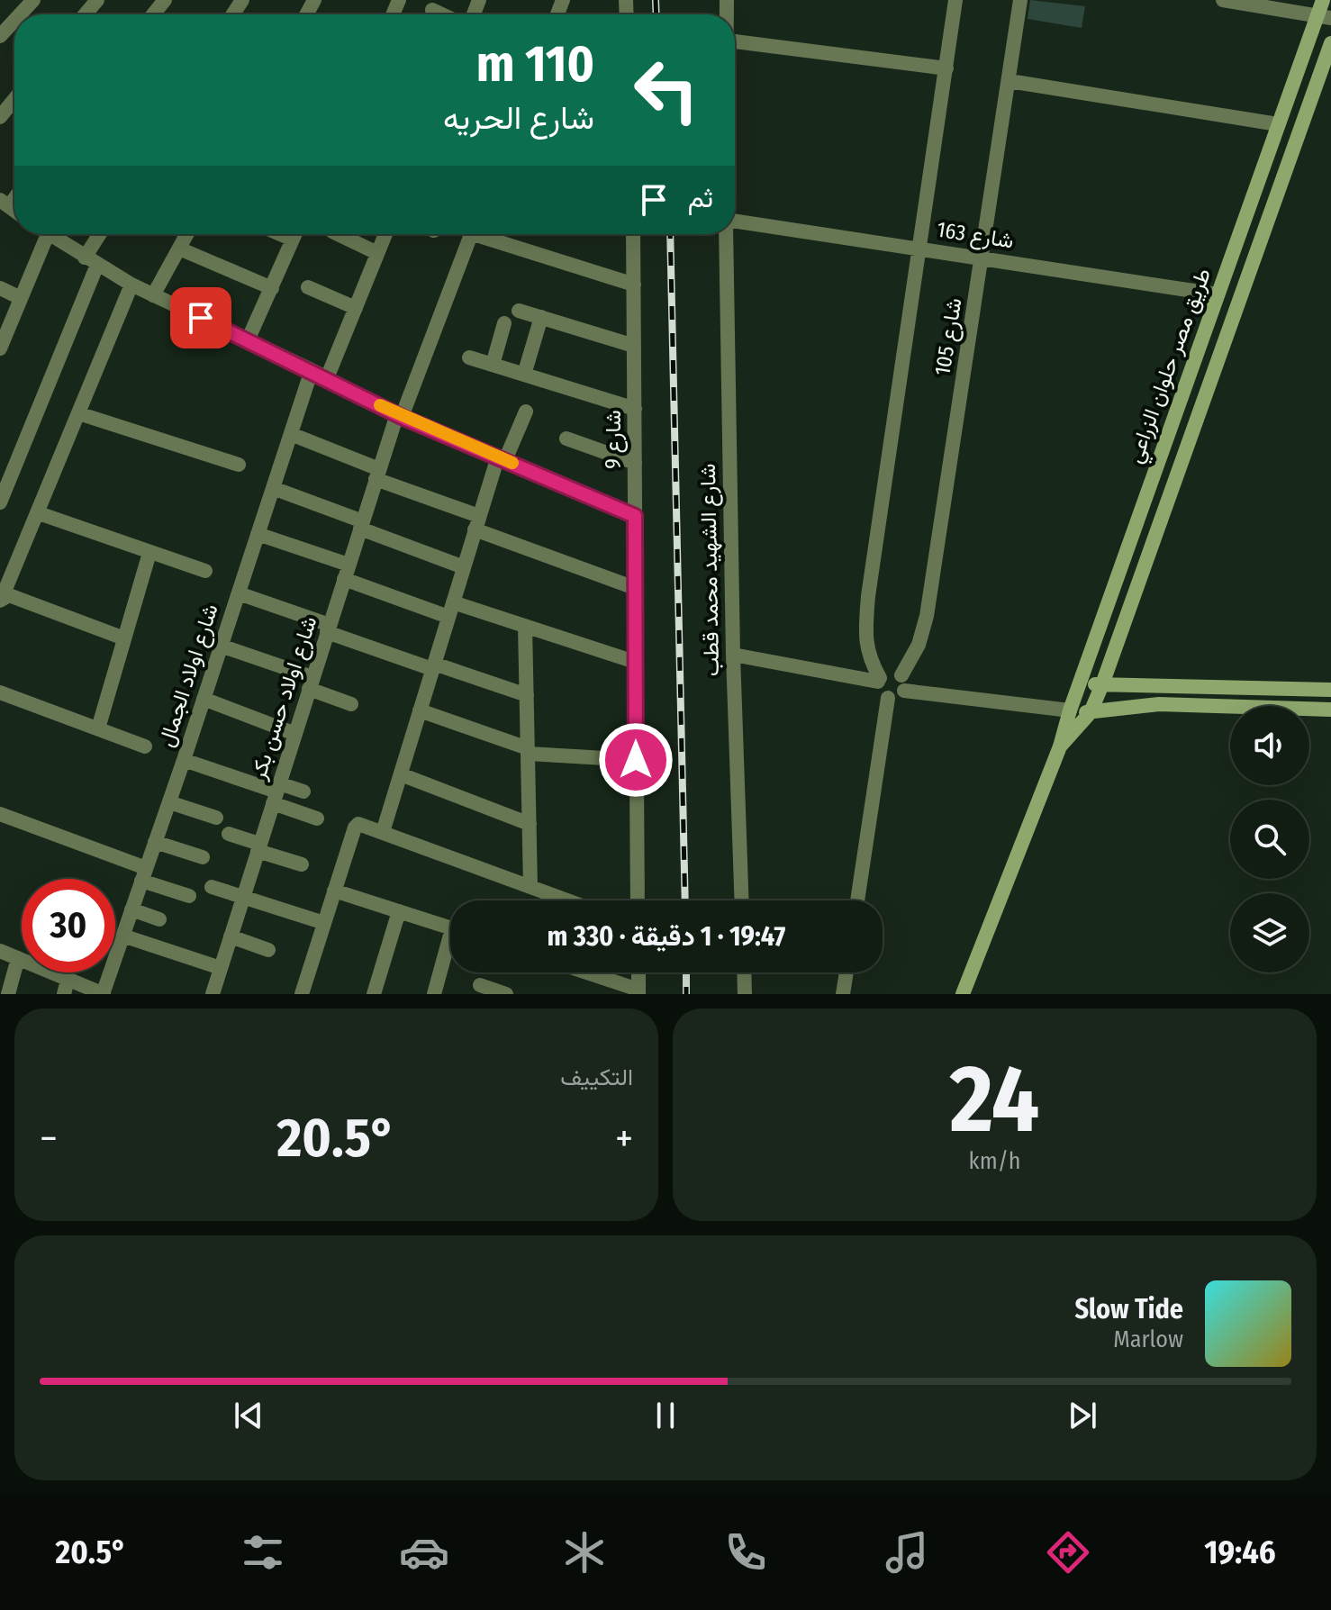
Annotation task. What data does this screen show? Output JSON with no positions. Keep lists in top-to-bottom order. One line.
{"streets":{"main road":["طريق مصر حلوان الزراعي"],"street":["شارع 163","شارع 105","شارع 9","شارع الشهيد محمد قطب","شارع اولاد الجمال","شارع اولاد حسن بكر"]},"crossings":[["شارع 163","شارع 105"],["شارع 163","طريق مصر حلوان الزراعي"]],"page":{"turn":["110 m","شارع الحريه"],"then":"ثم","limit":"30","trip":"19:47 · 1 دقيقة · 330 m","tile":[["24","km/h"],"التكييف"],"heat":["−","20.5°","+"],"song":["Slow Tide","Marlow"],"tabs":["19:46","20.5°"]}}
